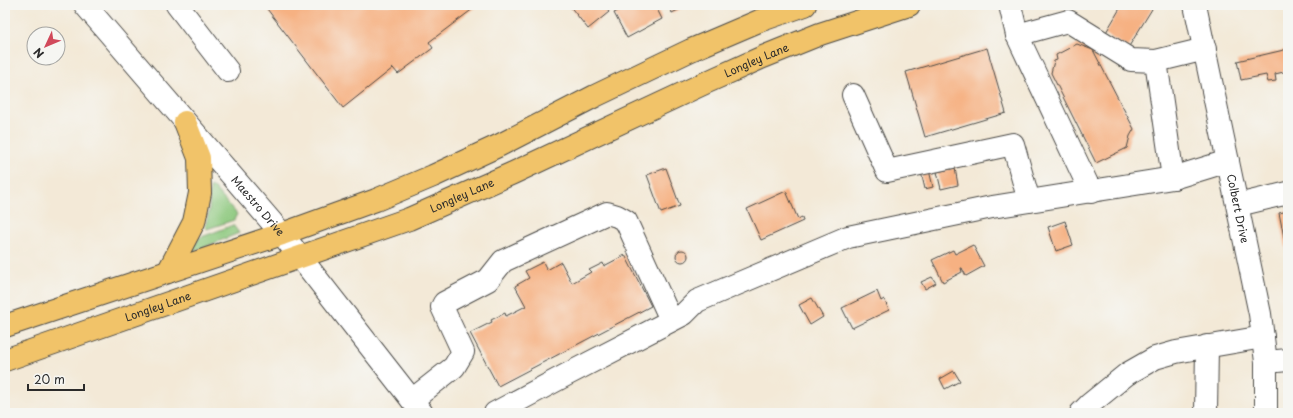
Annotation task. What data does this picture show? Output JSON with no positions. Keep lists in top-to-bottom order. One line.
{"streets":{"main road":["Longley Lane"],"street":["Maestro Drive","Colbert Drive"]},"crossings":[["Longley Lane","Maestro Drive"]],"scale_bar":"20 m","north":"bottom left"}
